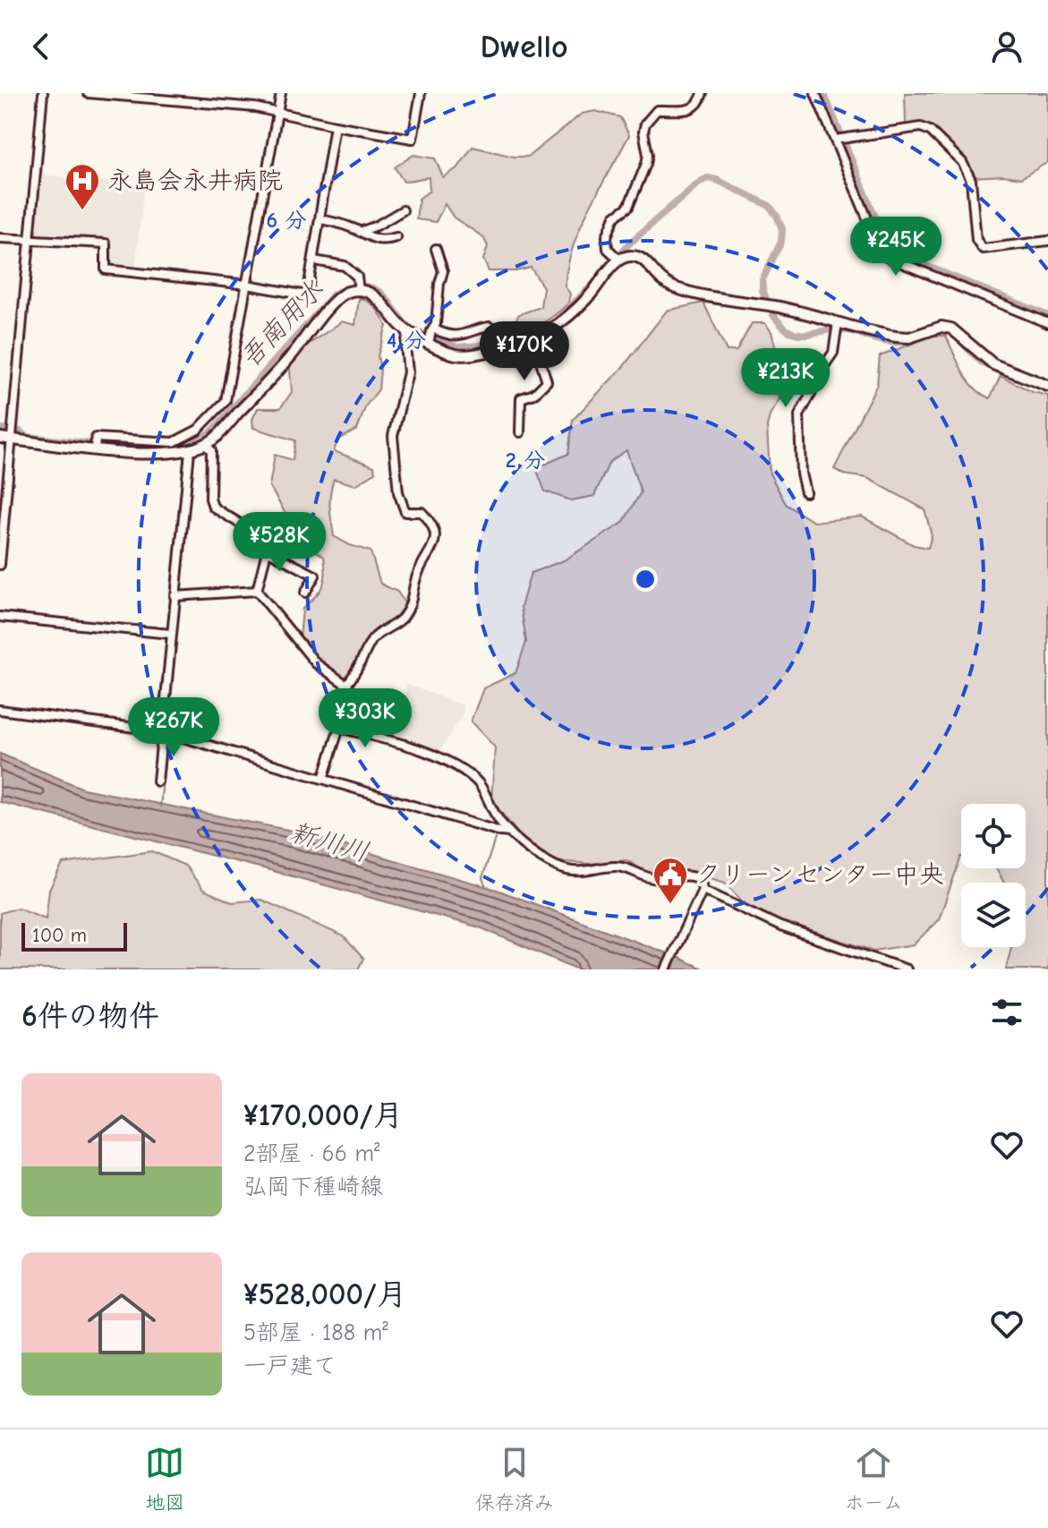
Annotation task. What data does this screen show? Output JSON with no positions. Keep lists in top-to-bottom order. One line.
{"water":["吾南用水","新川川"],"places":{"hospital":["永島会永井病院"],"public building":["クリーンセンター中央"]},"scale_bar":"100 m","page":{"header":"Dwello","price":["¥245K","¥170K","¥213K","¥528K","¥303K","¥267K"],"scale":"100 m","heading":"6件の物件","list":[{"name":"¥170,000/月","note":"2部屋 · 66 m² · 弘岡下種崎線"},{"name":"¥528,000/月","note":"5部屋 · 188 m² · 一戸建て"}],"tabs":["地図","保存済み","ホーム"]},"rings":["6 分","4 分","2 分"]}
